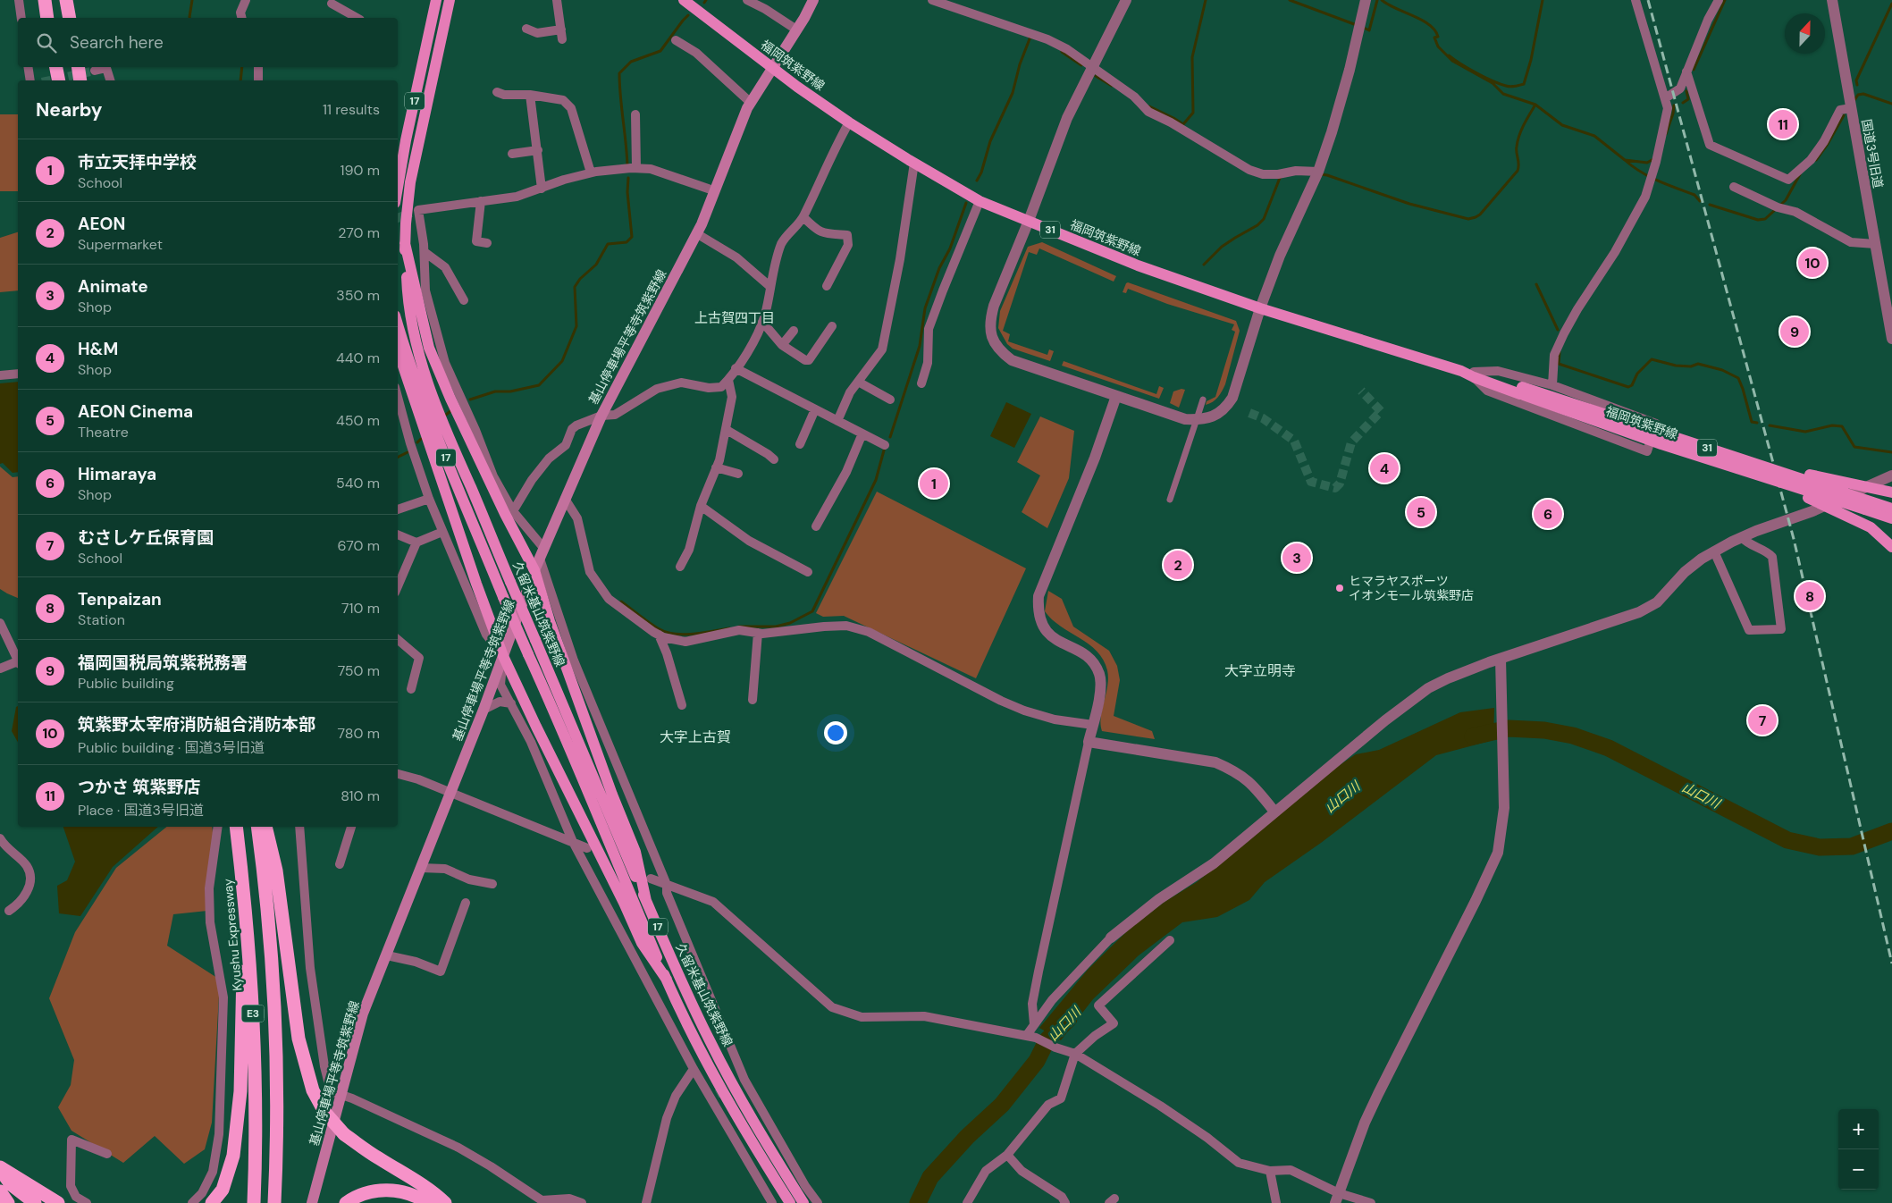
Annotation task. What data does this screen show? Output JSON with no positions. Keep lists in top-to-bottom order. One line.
{"streets":{"highway":["Kyushu Expressway","E3"],"main road":["福岡筑紫野線","17","31","基山停車場平等寺筑紫野線","久留米基山筑紫野線"],"street":["国道3号旧道"]},"crossings":[["福岡筑紫野線","基山停車場平等寺筑紫野線"]],"districts":["上古賀四丁目","大字立明寺","大字上古賀"],"water":["山口川"],"places":["ヒマラヤスポーツ イオンモール筑紫野店"],"north":"top","page":{"search":"Search here","heading":["Nearby","11 results"],"pins":["11","10","9","4","1","5","6","3","2","8","7"],"list":[{"mark":"1","name":"市立天拝中学校","note":"School","value":"190 m"},{"mark":"2","name":"AEON","note":"Supermarket","value":"270 m"},{"mark":"3","name":"Animate","note":"Shop","value":"350 m"},{"mark":"4","name":"H&M","note":"Shop","value":"440 m"},{"mark":"5","name":"AEON Cinema","note":"Theatre","value":"450 m"},{"mark":"6","name":"Himaraya","note":"Shop","value":"540 m"},{"mark":"7","name":"むさしケ丘保育園","note":"School","value":"670 m"},{"mark":"8","name":"Tenpaizan","note":"Station","value":"710 m"},{"mark":"9","name":"福岡国税局筑紫税務署","note":"Public building","value":"750 m"},{"mark":"10","name":"筑紫野太宰府消防組合消防本部","note":"Public building · 国道3号旧道","value":"780 m"},{"mark":"11","name":"つかさ 筑紫野店","note":"Place · 国道3号旧道","value":"810 m"}],"map_buttons":["+","−"]}}
